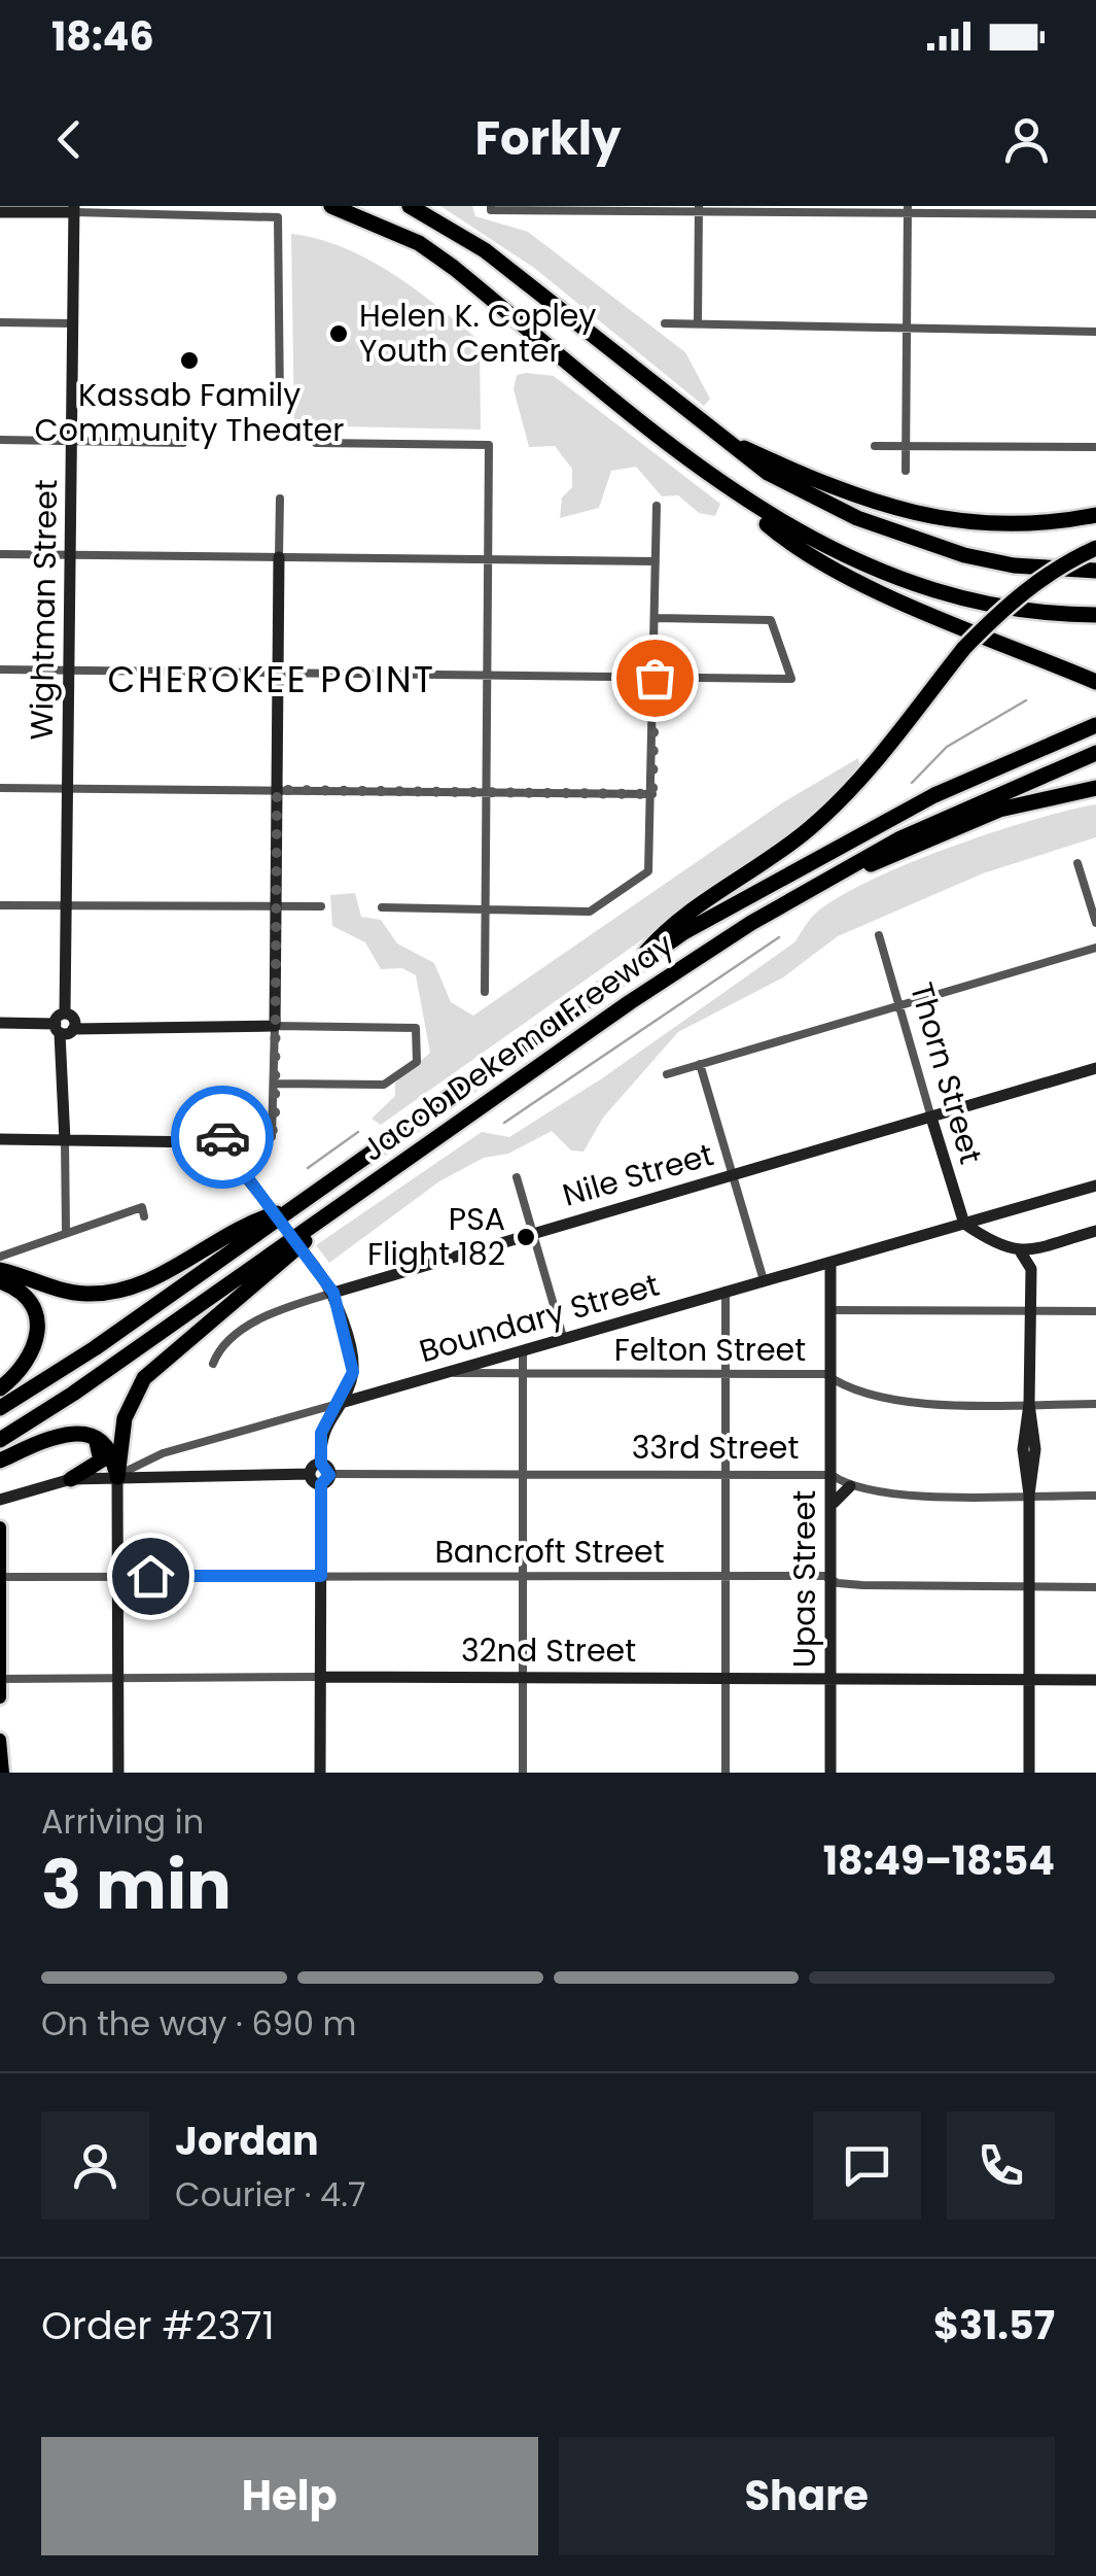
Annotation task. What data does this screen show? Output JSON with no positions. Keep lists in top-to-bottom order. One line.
{"streets":{"highway":["Jacob Dekema Freeway"],"street":["Wightman Street","Thorn Street","Nile Street","Boundary Street","Felton Street","33rd Street","Bancroft Street","Upas Street","32nd Street"]},"crossings":[["Thorn Street","Nile Street"],["Thorn Street","Boundary Street"],["Boundary Street","Felton Street"],["Boundary Street","Upas Street"],["Felton Street","Upas Street"],["33rd Street","Upas Street"],["Bancroft Street","Upas Street"],["Upas Street","32nd Street"]],"districts":["CHEROKEE POINT"],"places":["Helen K. Copley Youth Center","Kassab Family Community Theater","PSA Flight 182"],"page":{"status":"18:46","header":"Forkly","heading":["3 min","Arriving in","18:49–18:54"],"panel":["Jordan","Courier · 4.7","Order #2371","$31.57"],"bar":"On the way · 690 m","buttons":["Help","Share"]}}
